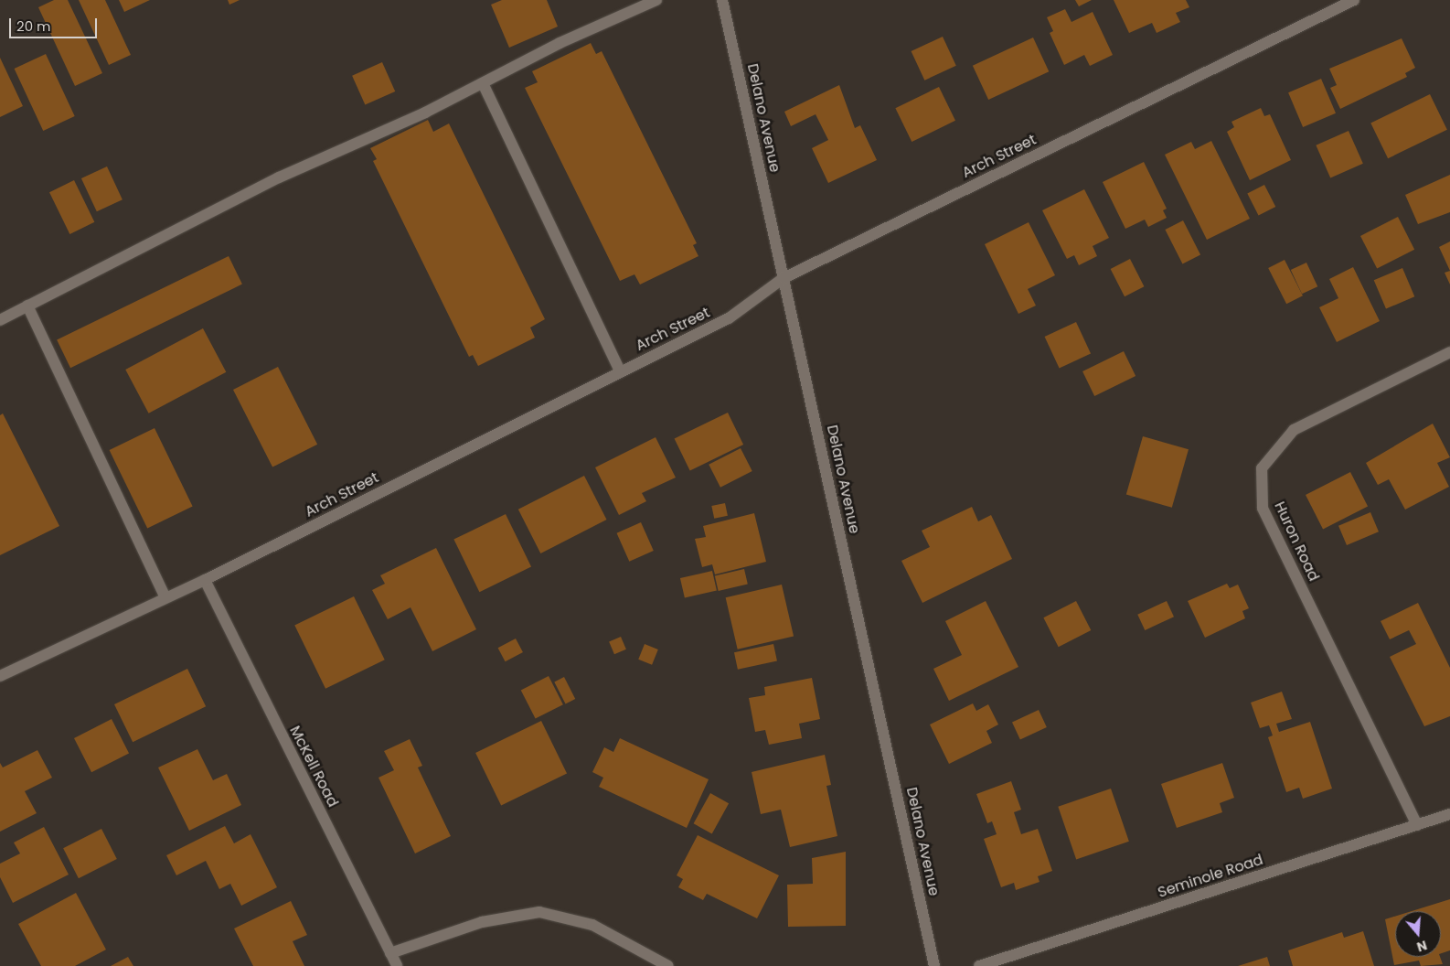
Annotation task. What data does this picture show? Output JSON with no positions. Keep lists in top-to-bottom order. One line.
{"streets":{"street":["Delano Avenue","Arch Street","Huron Road","McKell Road","Seminole Road"]},"crossings":[["Delano Avenue","Arch Street"],["Arch Street","McKell Road"],["Huron Road","Seminole Road"]],"scale_bar":"20 m","north":"bottom"}
